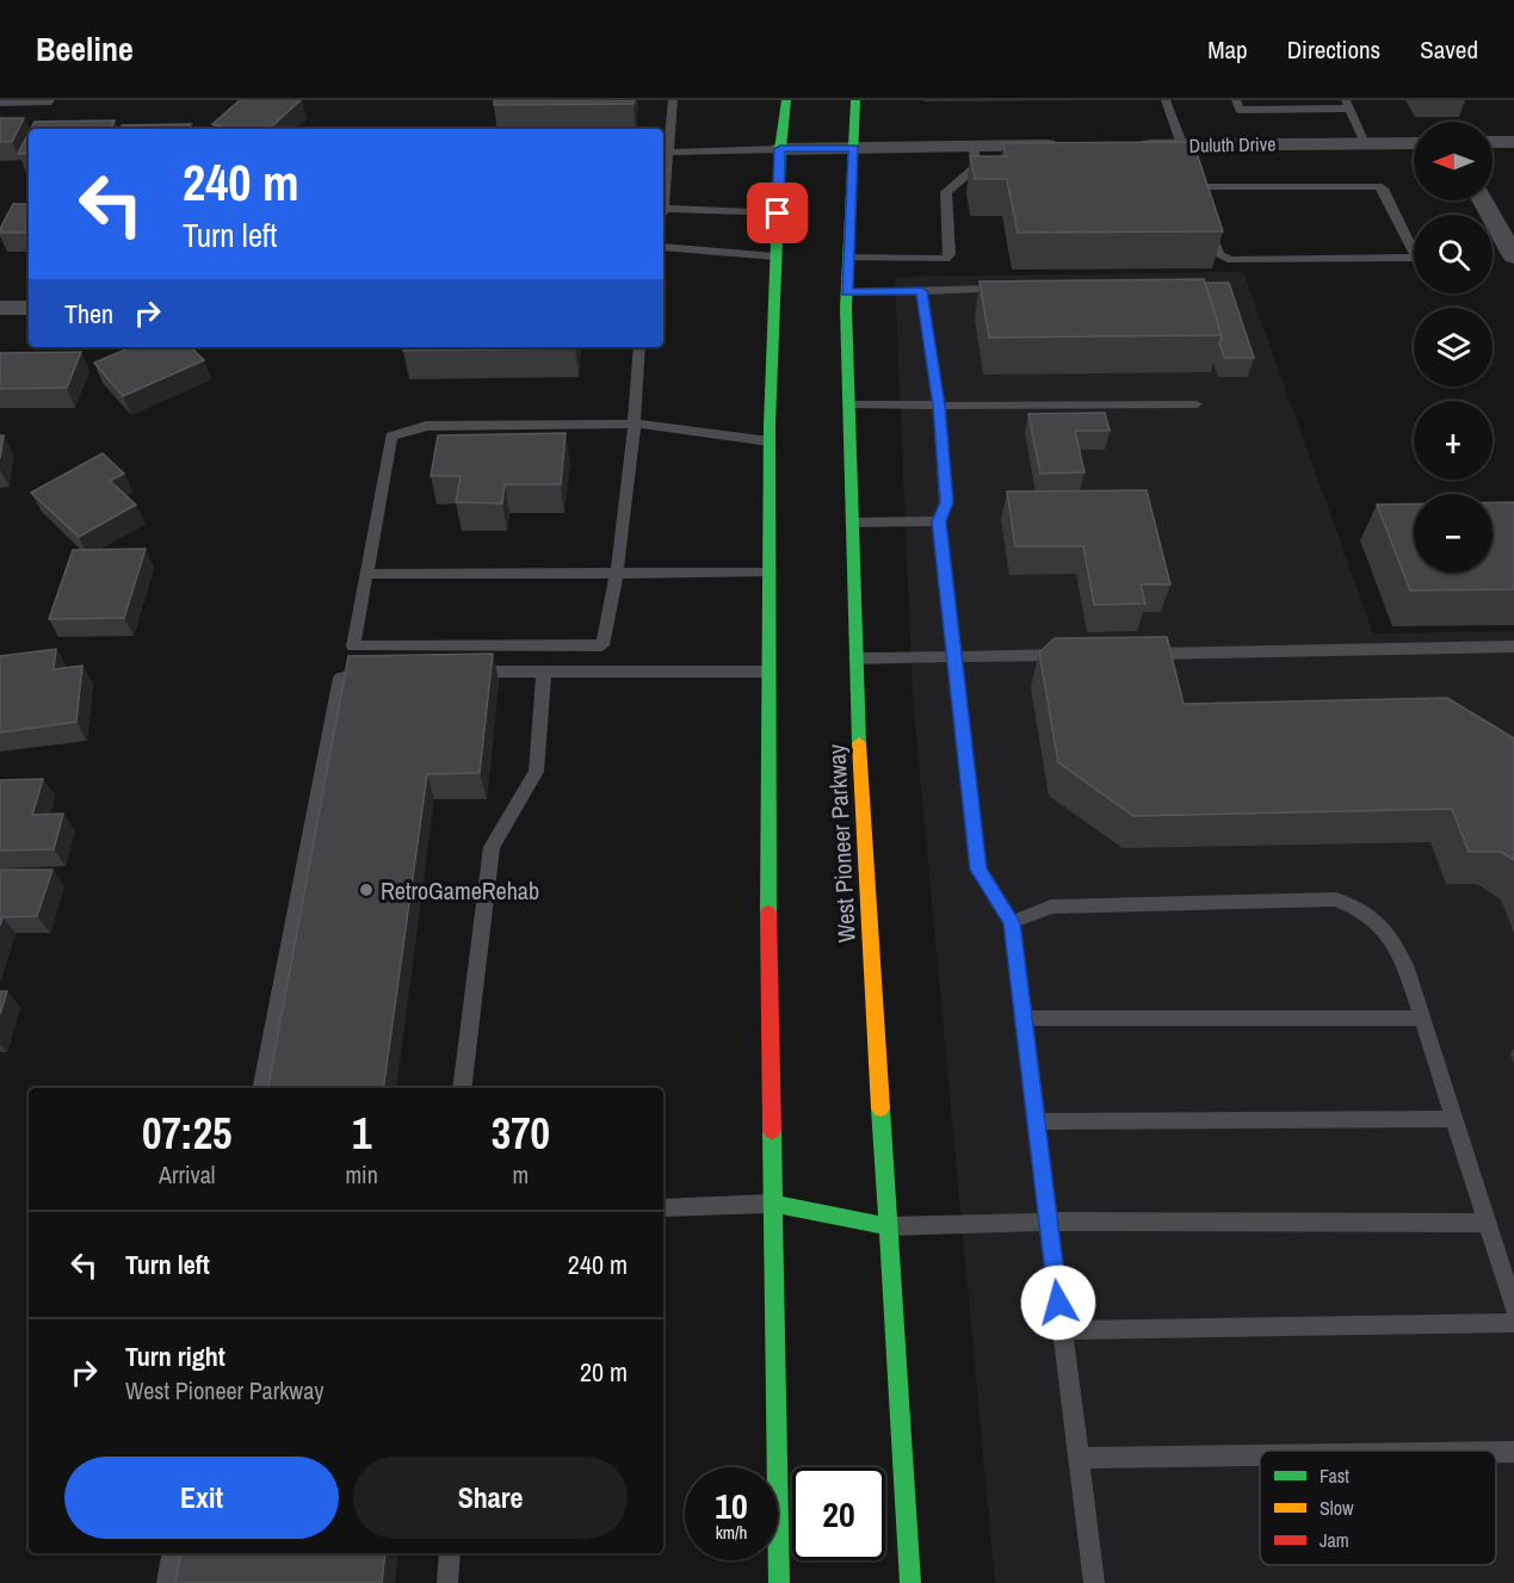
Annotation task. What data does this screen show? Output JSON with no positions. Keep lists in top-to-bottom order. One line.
{"streets":{"main road":["West Pioneer Parkway"],"street":["Duluth Drive"]},"places":["RetroGameRehab"],"legend":["Fast","Slow","Jam"],"north":"left","page":{"header":"Beeline","nav":["Map","Directions","Saved"],"map_buttons":["+","−"],"turn":["240 m","Turn left"],"then":"Then","eta":["07:25","Arrival","1","min","370","m"],"list":[{"name":"Turn left","value":"240 m"},{"name":"Turn right","note":"West Pioneer Parkway","value":"20 m"}],"buttons":["Exit","Share"],"speed":"10 km/h","limit":"20"}}
